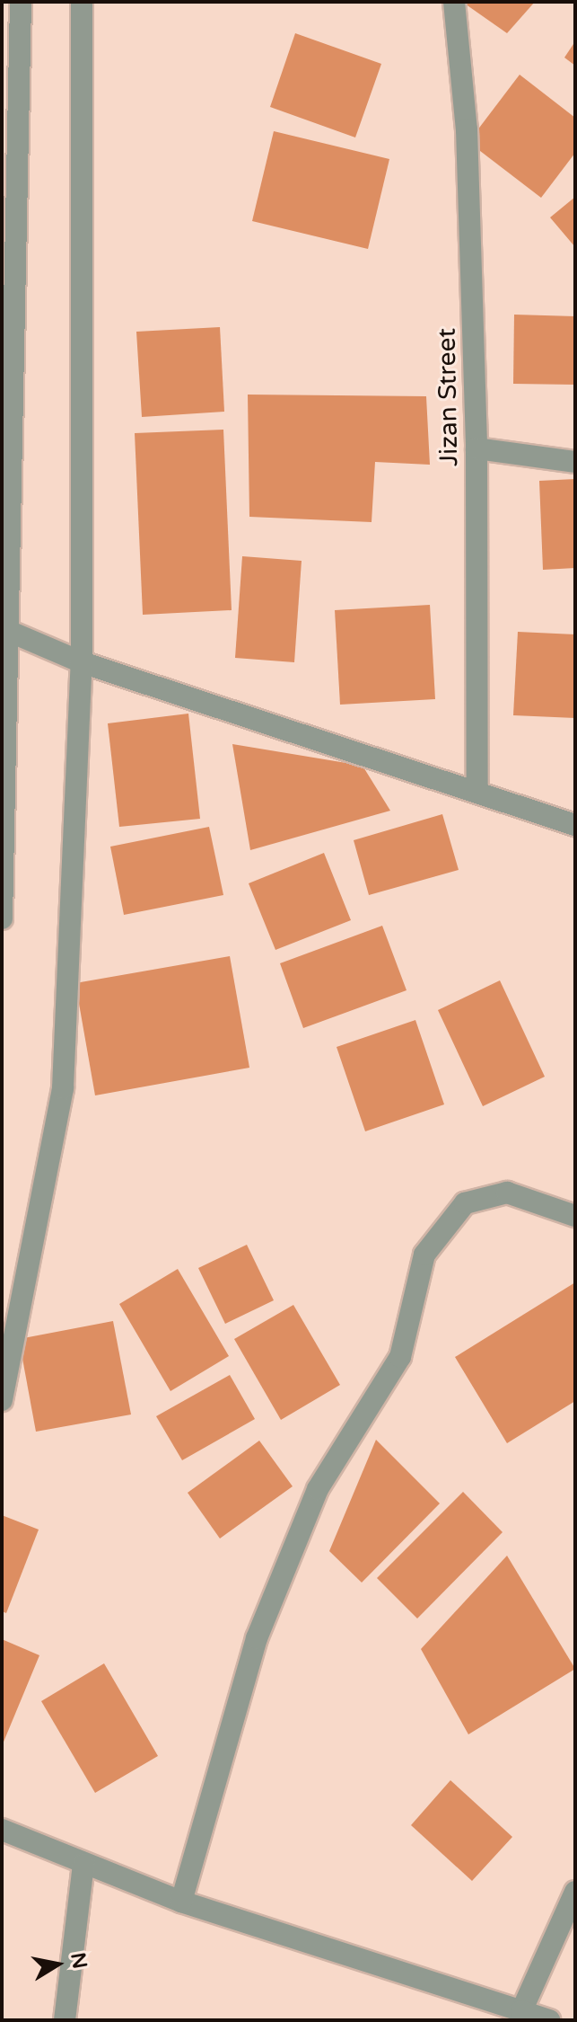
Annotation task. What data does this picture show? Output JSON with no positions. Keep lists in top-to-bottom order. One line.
{"streets":{"street":["Jizan Street"]},"north":"right"}
